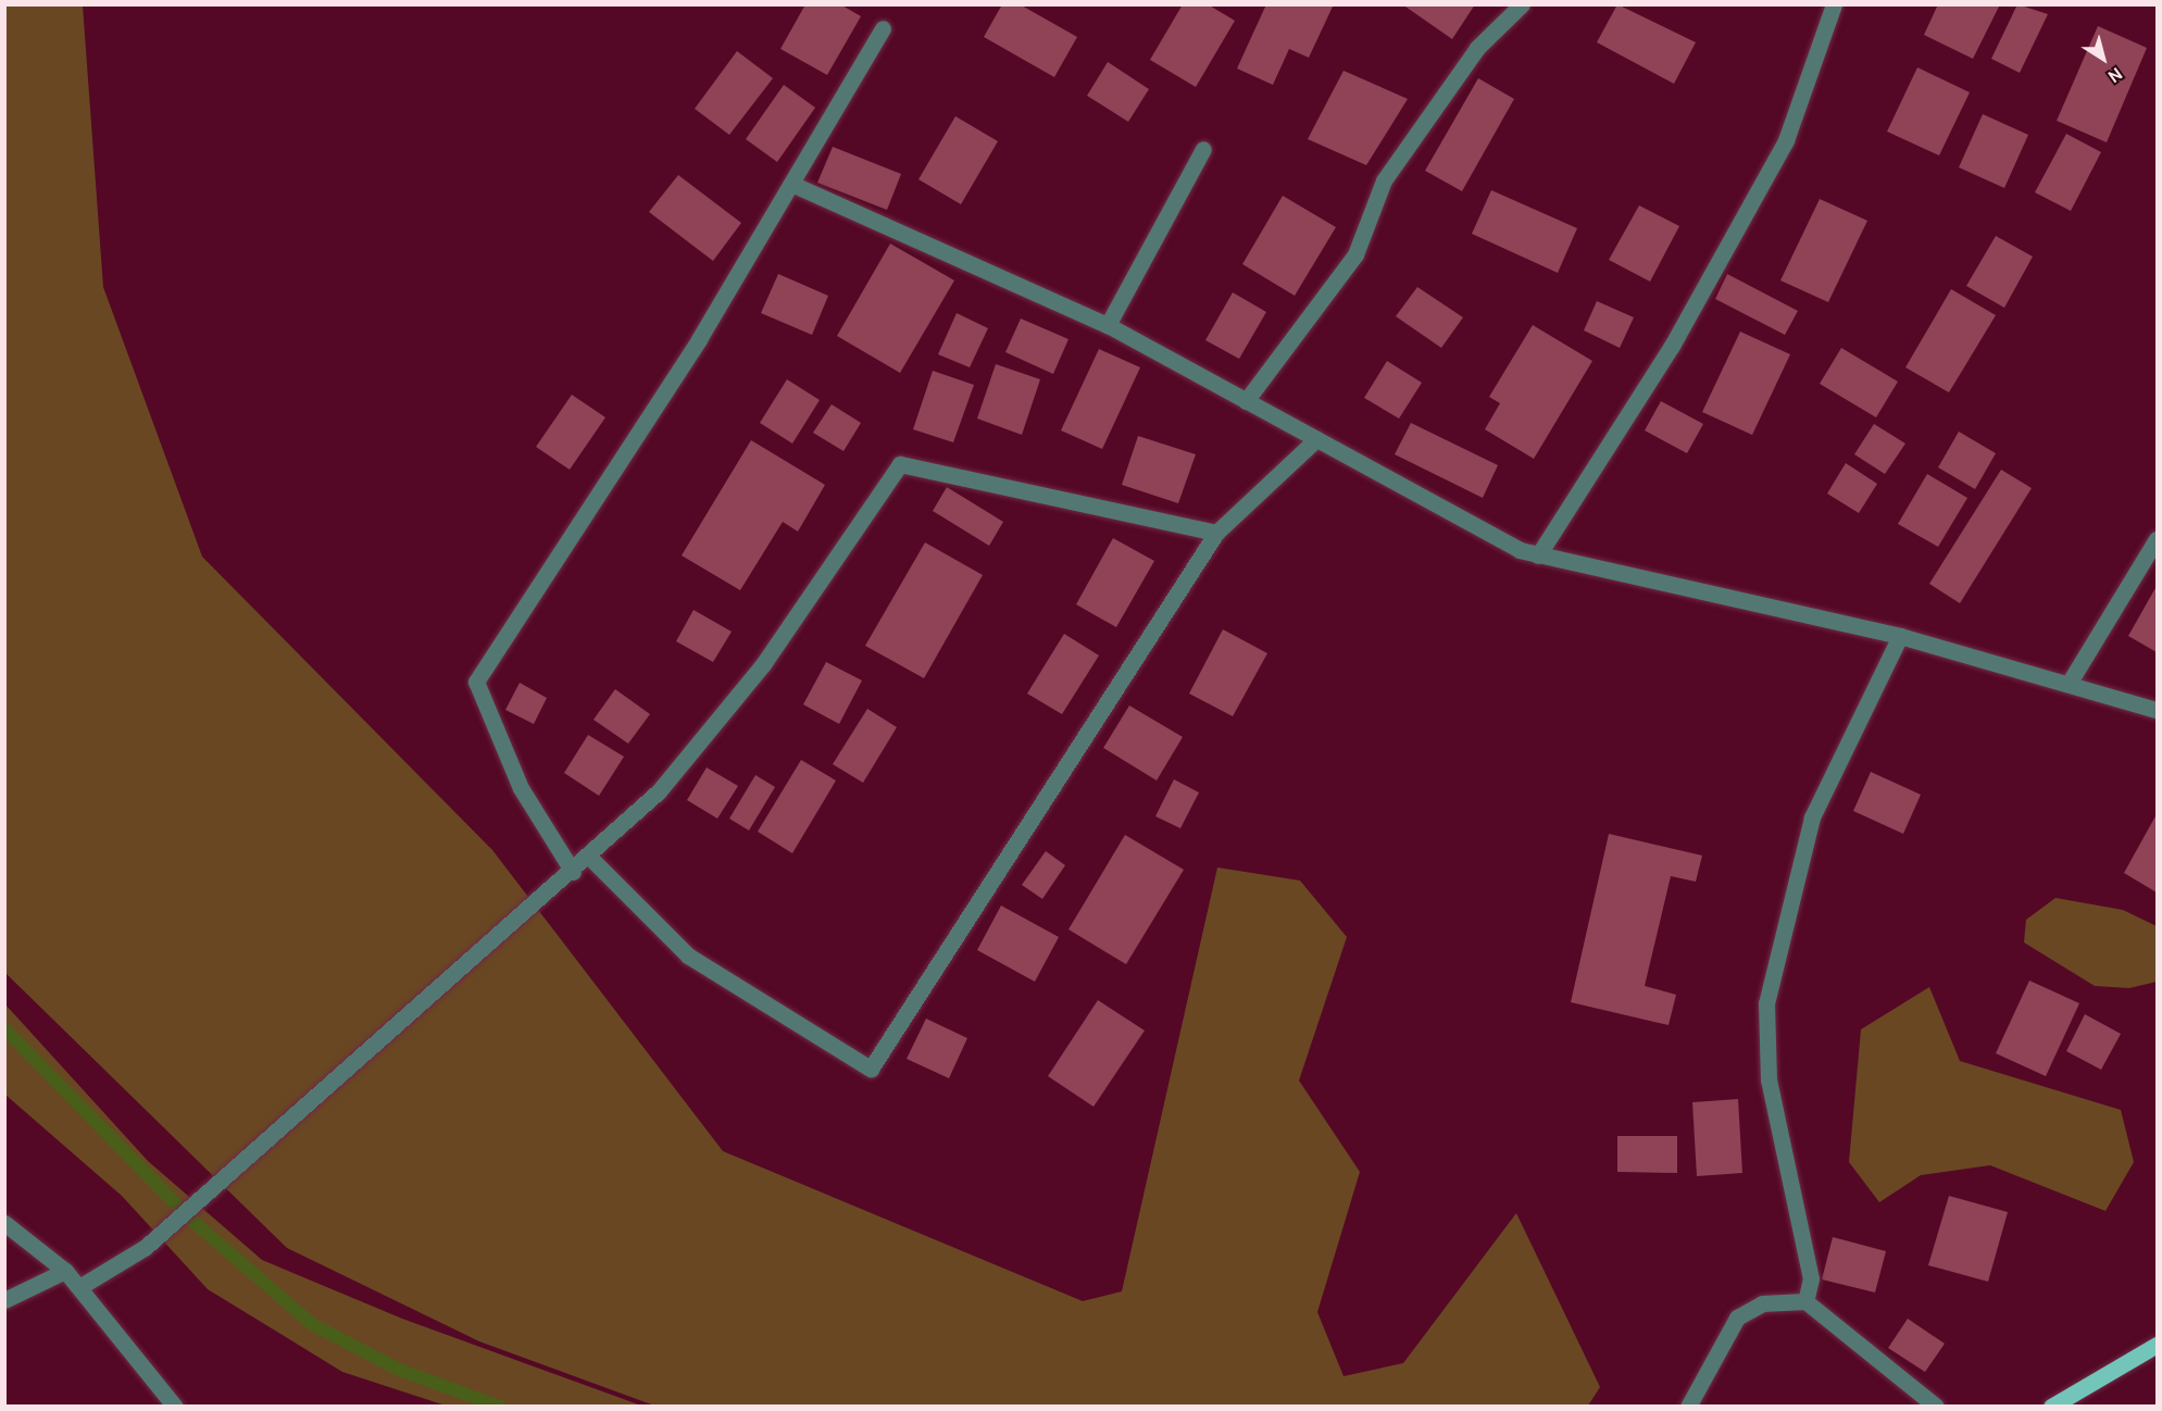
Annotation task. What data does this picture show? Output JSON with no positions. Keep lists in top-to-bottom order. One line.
{"north":"bottom right"}
